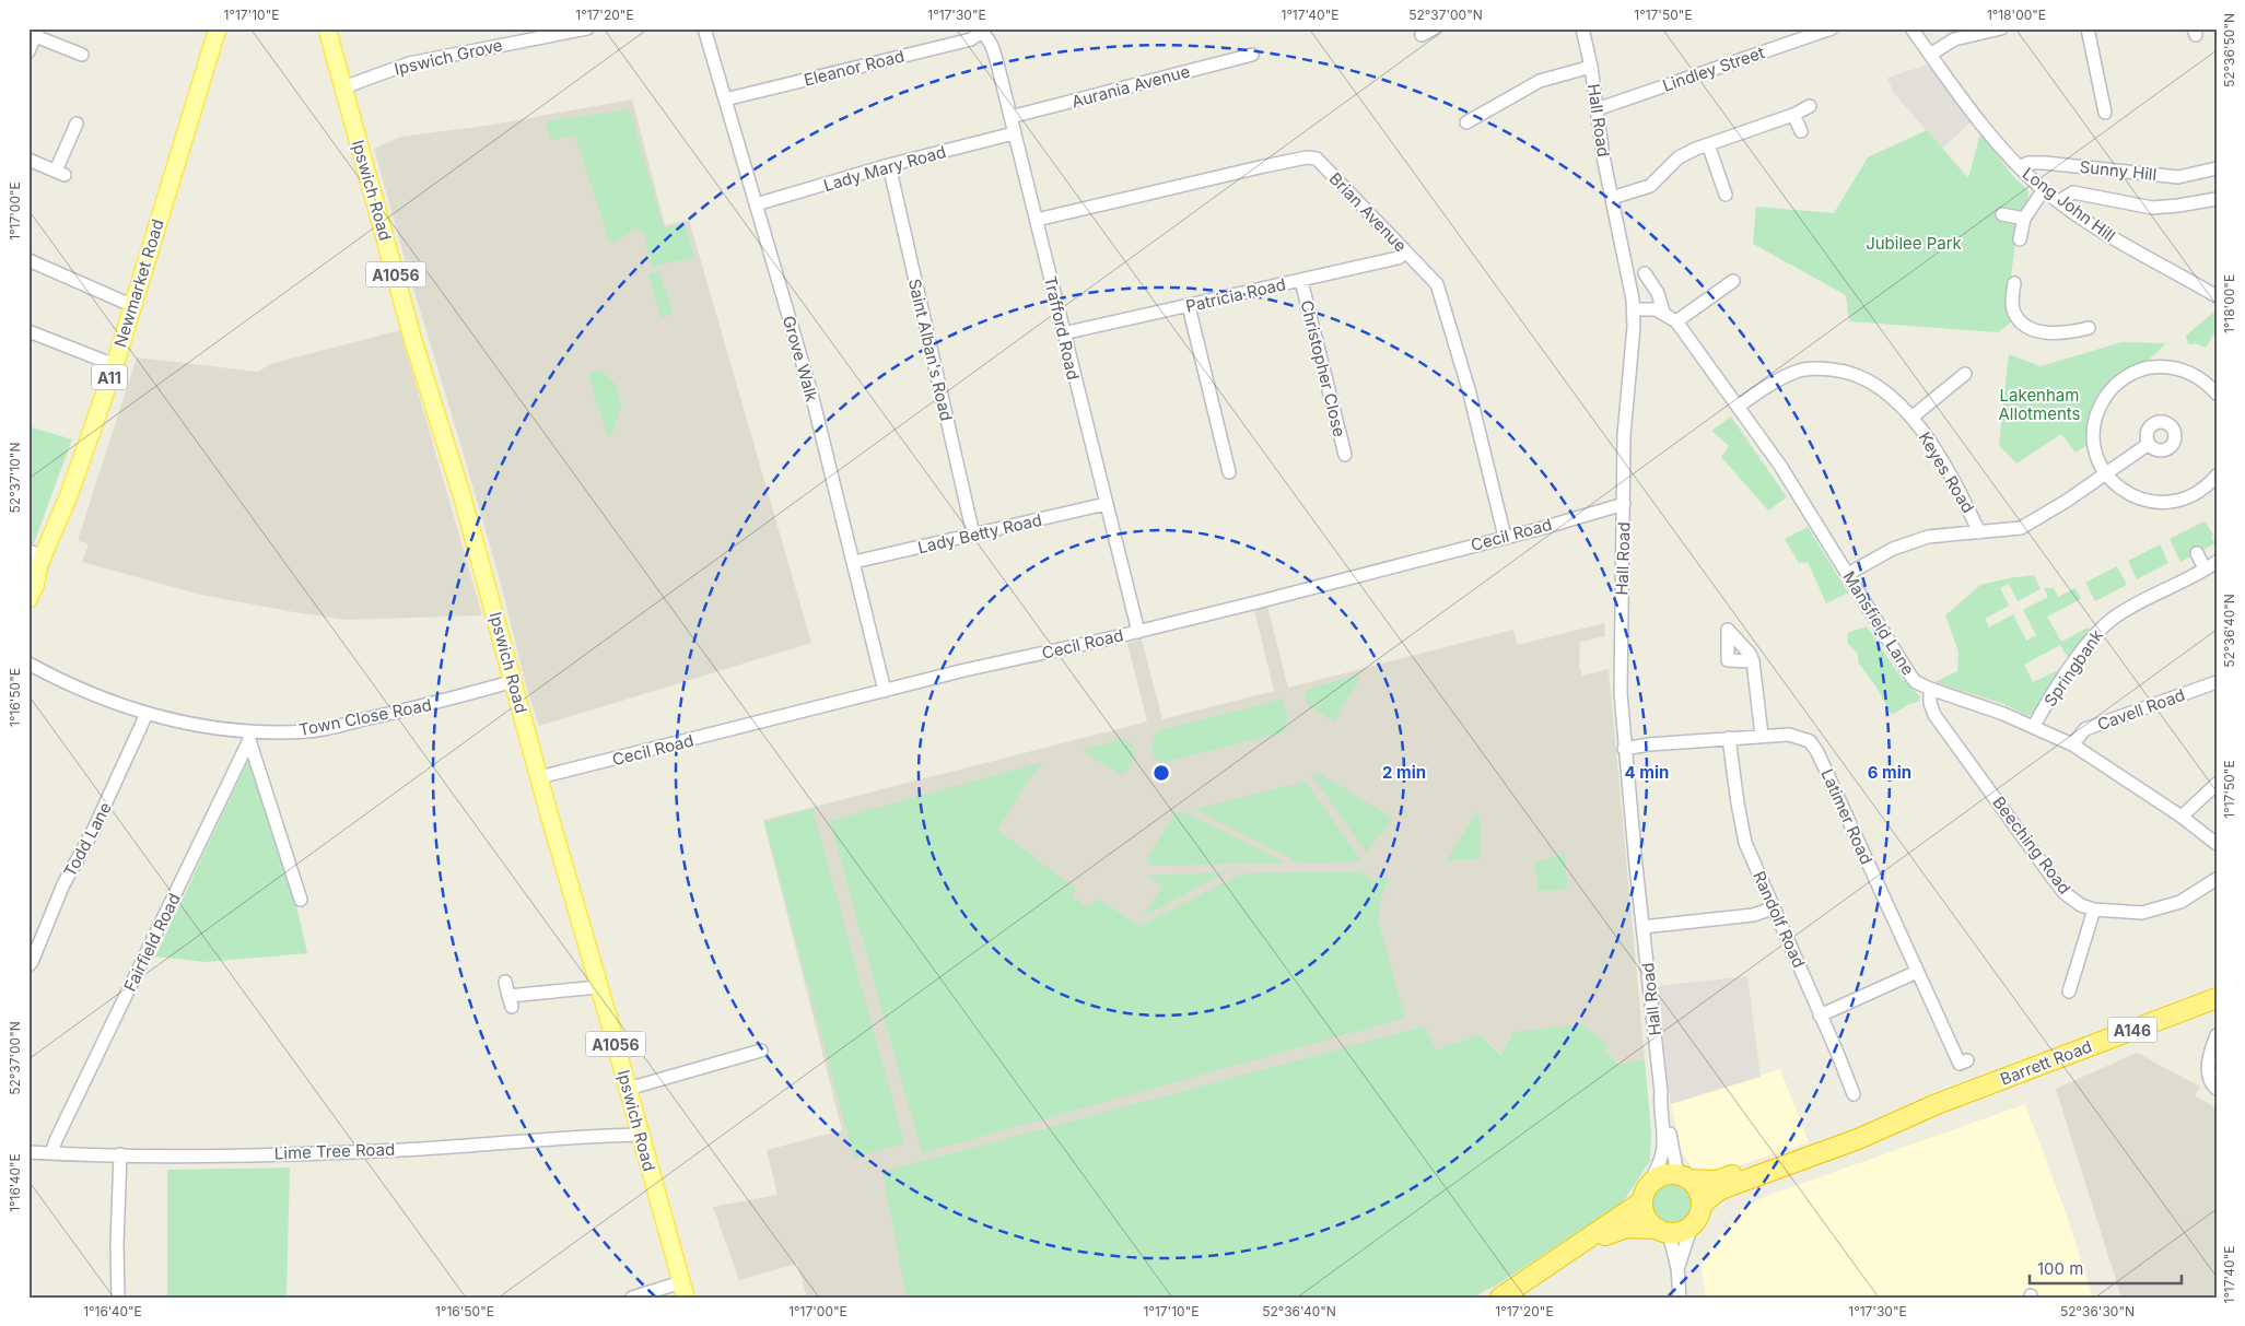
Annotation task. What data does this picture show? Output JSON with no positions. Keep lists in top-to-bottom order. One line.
{"streets":{"highway":["Hall Road","A146","Barrett Road"],"main road":["Ipswich Road","A1056","Newmarket Road","A11"],"street":["Ipswich Grove","Eleanor Road","Lindley Street","Aurania Avenue","Lady Mary Road","Sunny Hill","Long John Hill","Brian Avenue","Patricia Road","Trafford Road","Saint Alban's Road","Grove Walk","Christopher Close","Keyes Road","Lady Betty Road","Cecil Road","Mansfield Lane","Springbank","Cavell Road","Town Close Road","Latimer Road","Todd Lane","Beeching Road","Randolf Road","Fairfield Road","Lime Tree Road"]},"crossings":[["Ipswich Grove","Ipswich Road"],["Eleanor Road","Trafford Road"],["Eleanor Road","Grove Walk"],["Lindley Street","Hall Road"],["Aurania Avenue","Trafford Road"],["Hall Road","Cecil Road"],["Hall Road","Mansfield Lane"],["Hall Road","Latimer Road"],["Hall Road","A146"],["Hall Road","Barrett Road"],["Lady Mary Road","Trafford Road"],["Lady Mary Road","Saint Alban's Road"],["Lady Mary Road","Grove Walk"],["Sunny Hill","Long John Hill"],["Ipswich Road","Cecil Road"],["Ipswich Road","Town Close Road"],["Ipswich Road","Lime Tree Road"],["Brian Avenue","Patricia Road"],["Brian Avenue","Trafford Road"],["Brian Avenue","Cecil Road"],["Patricia Road","Trafford Road"],["Patricia Road","Christopher Close"],["Trafford Road","Lady Betty Road"],["Trafford Road","Cecil Road"],["Saint Alban's Road","Lady Betty Road"],["Grove Walk","Lady Betty Road"],["Grove Walk","Cecil Road"],["Keyes Road","Mansfield Lane"],["Mansfield Lane","Springbank"],["Mansfield Lane","Cavell Road"],["Mansfield Lane","Beeching Road"],["Town Close Road","Todd Lane"],["Town Close Road","Fairfield Road"],["Latimer Road","Randolf Road"],["Fairfield Road","Lime Tree Road"],["A146","Barrett Road"]],"parks":["Jubilee Park","Lakenham Allotments"],"scale_bar":"100 m","coordinates":["1°17'10\"E","1°17'20\"E","1°17'30\"E","1°17'40\"E","52°37'00\"N","1°17'50\"E","1°18'00\"E","52°36'50\"N","1°17'00\"E","52°37'10\"N","52°36'40\"N","1°16'50\"E","1°16'40\"E","52°36'30\"N"],"rings":["2 min","4 min","6 min"]}
